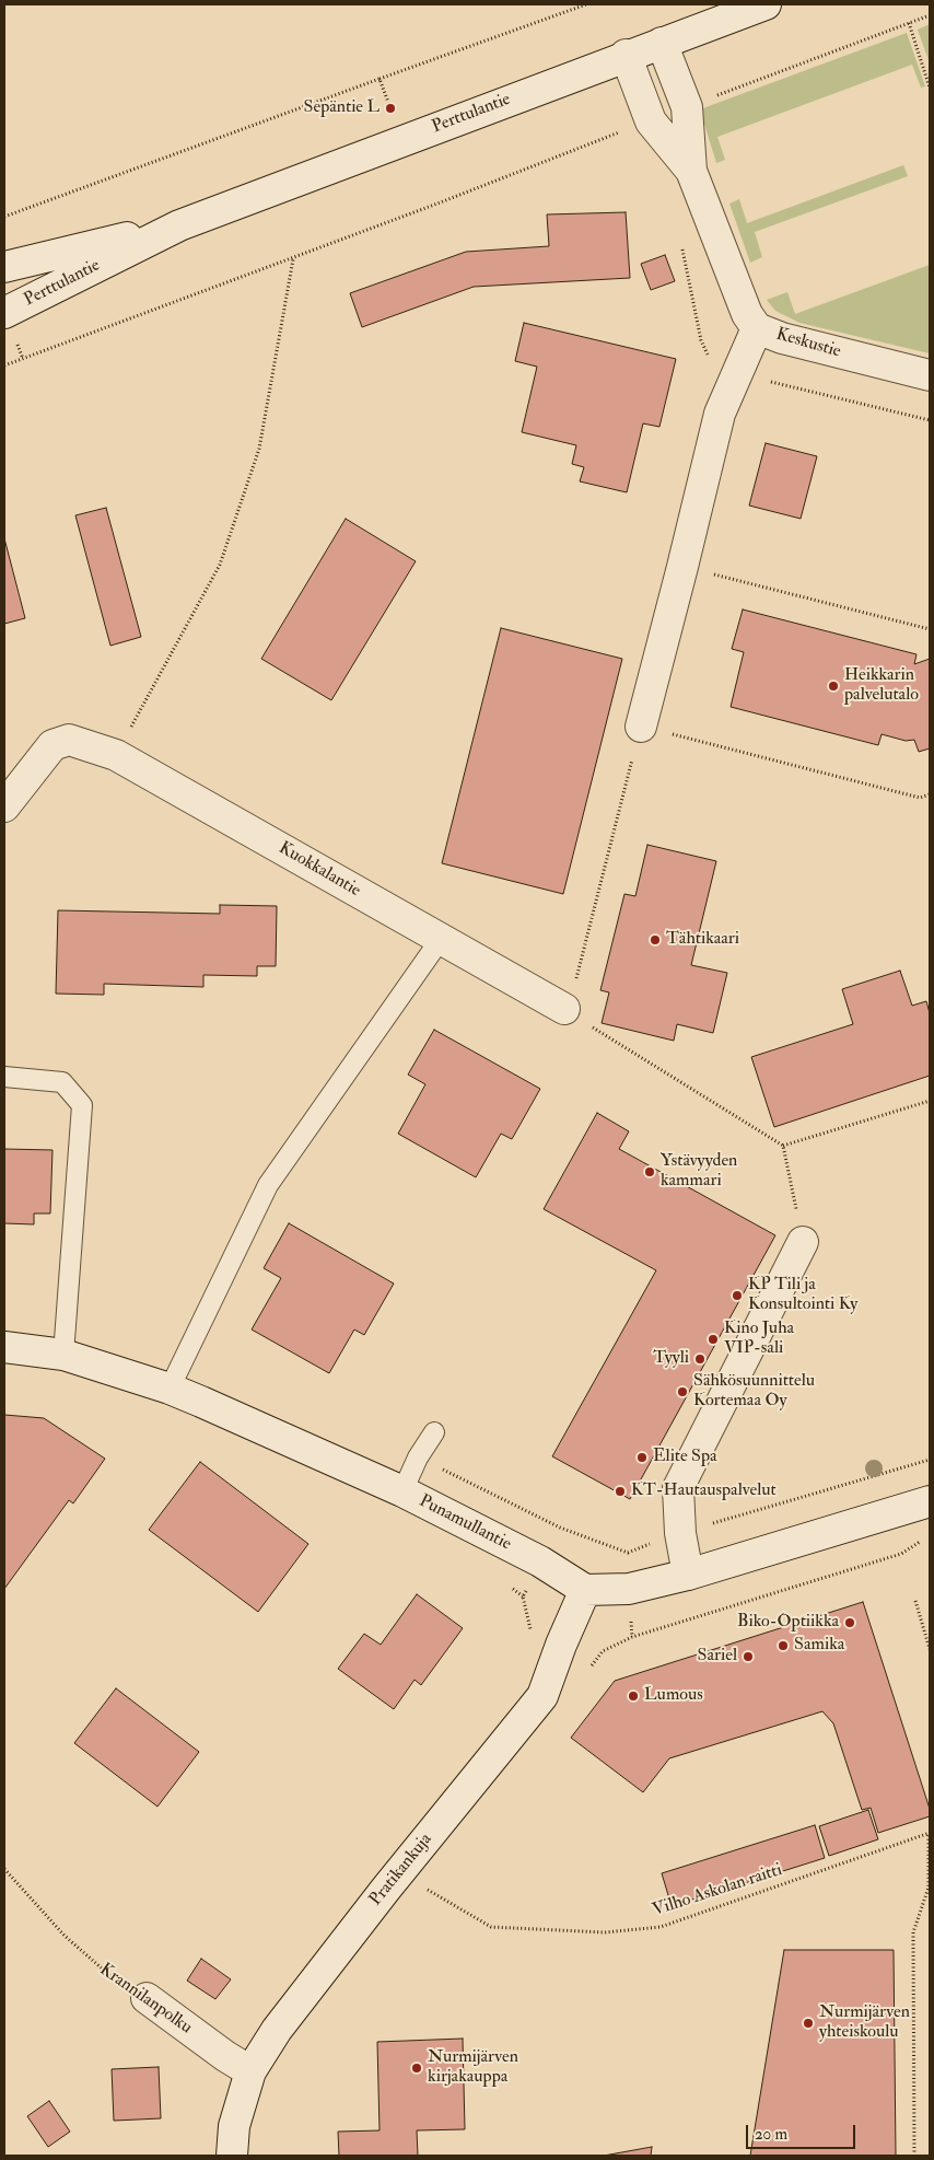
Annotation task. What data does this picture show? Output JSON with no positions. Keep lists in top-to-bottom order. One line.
{"streets":{"street":["Perttulantie","Keskustie","Kuokkalantie","Punamullantie","Pratikankuja","Krannilanpolku"],"path":["Vilho Askolan raitti"]},"crossings":[["Perttulantie","Keskustie"],["Punamullantie","Pratikankuja"],["Pratikankuja","Krannilanpolku"]],"places":["Sepäntie L","Heikkarin palvelutalo","Tähtikaari","Ystävyyden kammari","KP Tili ja Konsultointi Ky","Kino Juha VIP-sali","Tyyli","Sähkösuunnittelu Kortemaa Oy","Elite Spa","KT-Hautauspalvelut","Biko-Optiikka","Samika","Sariel","Lumous","Nurmijärven yhteiskoulu","Nurmijärven kirjakauppa"],"scale_bar":"20 m"}
